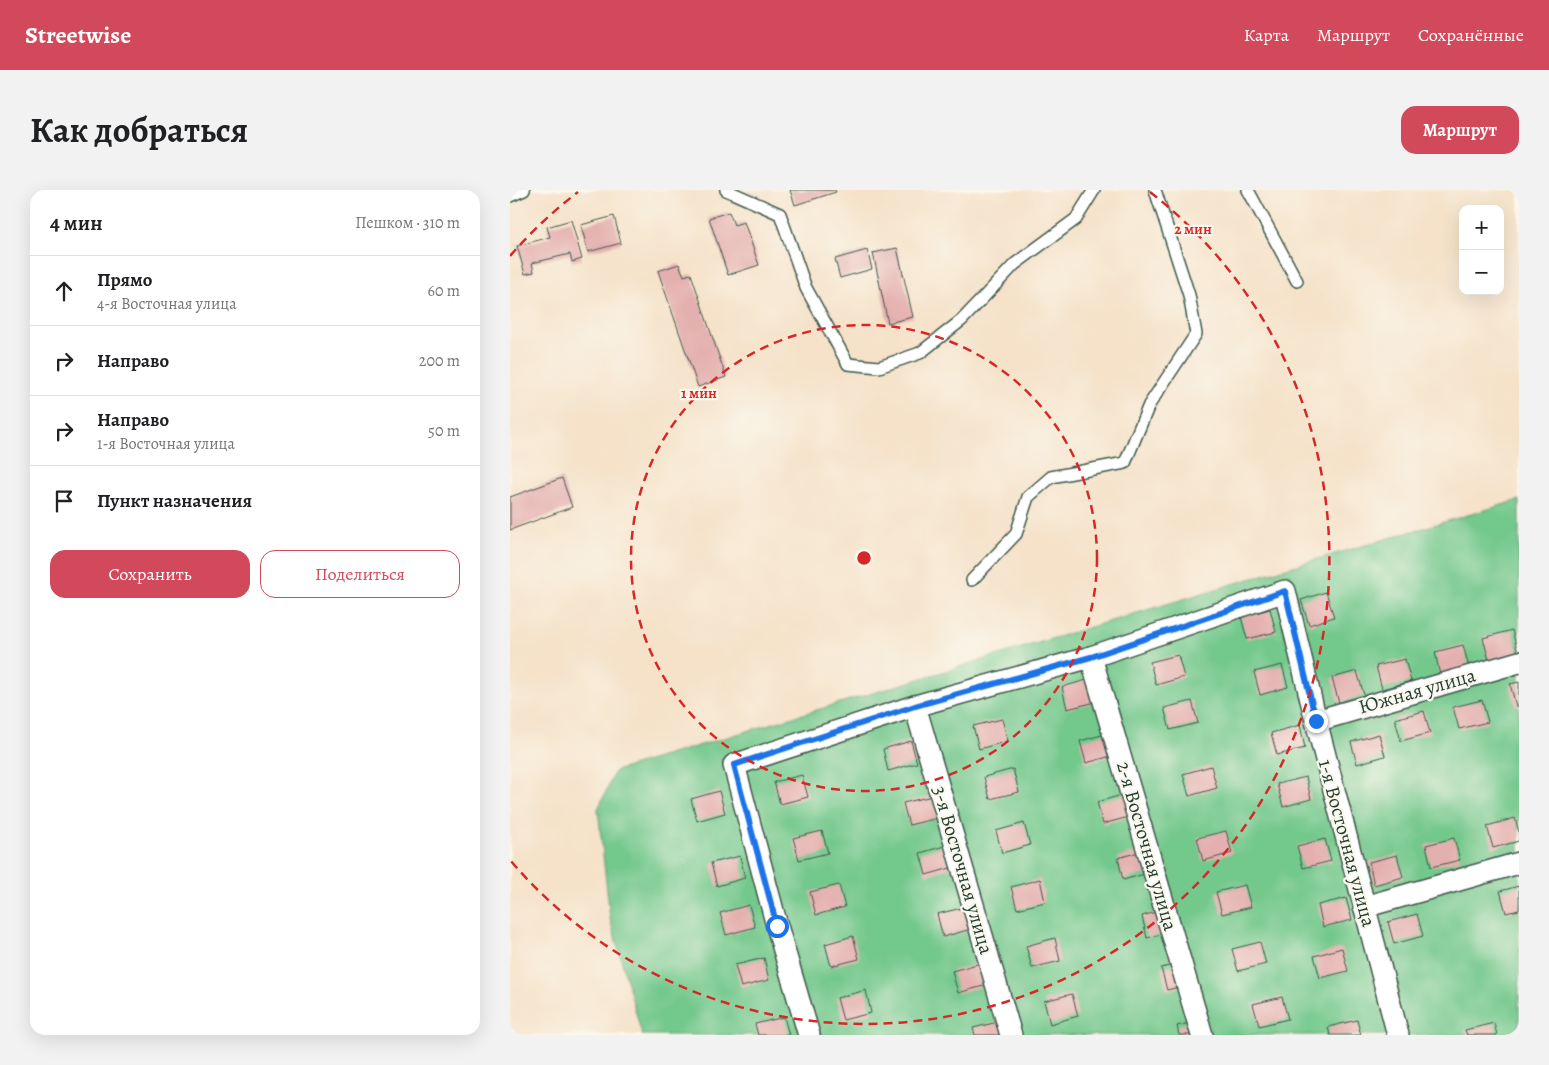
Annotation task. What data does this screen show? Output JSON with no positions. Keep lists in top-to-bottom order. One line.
{"streets":{"street":["Южная улица","1-я Восточная улица","2-я Восточная улица","3-я Восточная улица"]},"crossings":[["Южная улица","1-я Восточная улица"],["1-я Восточная улица","2-я Восточная улица"]],"page":{"header":"Streetwise","nav":["Карта","Маршрут","Сохранённые"],"title":"Как добраться","buttons":["Маршрут",["Сохранить","Поделиться"]],"heading":["4 мин","Пешком · 310 m"],"map_buttons":["+","−"],"list":[["Прямо","4-я Восточная улица","60 m"],["Направо","200 m"],["Направо","1-я Восточная улица","50 m"],"Пункт назначения"]},"rings":["2 мин","1 мин"]}
